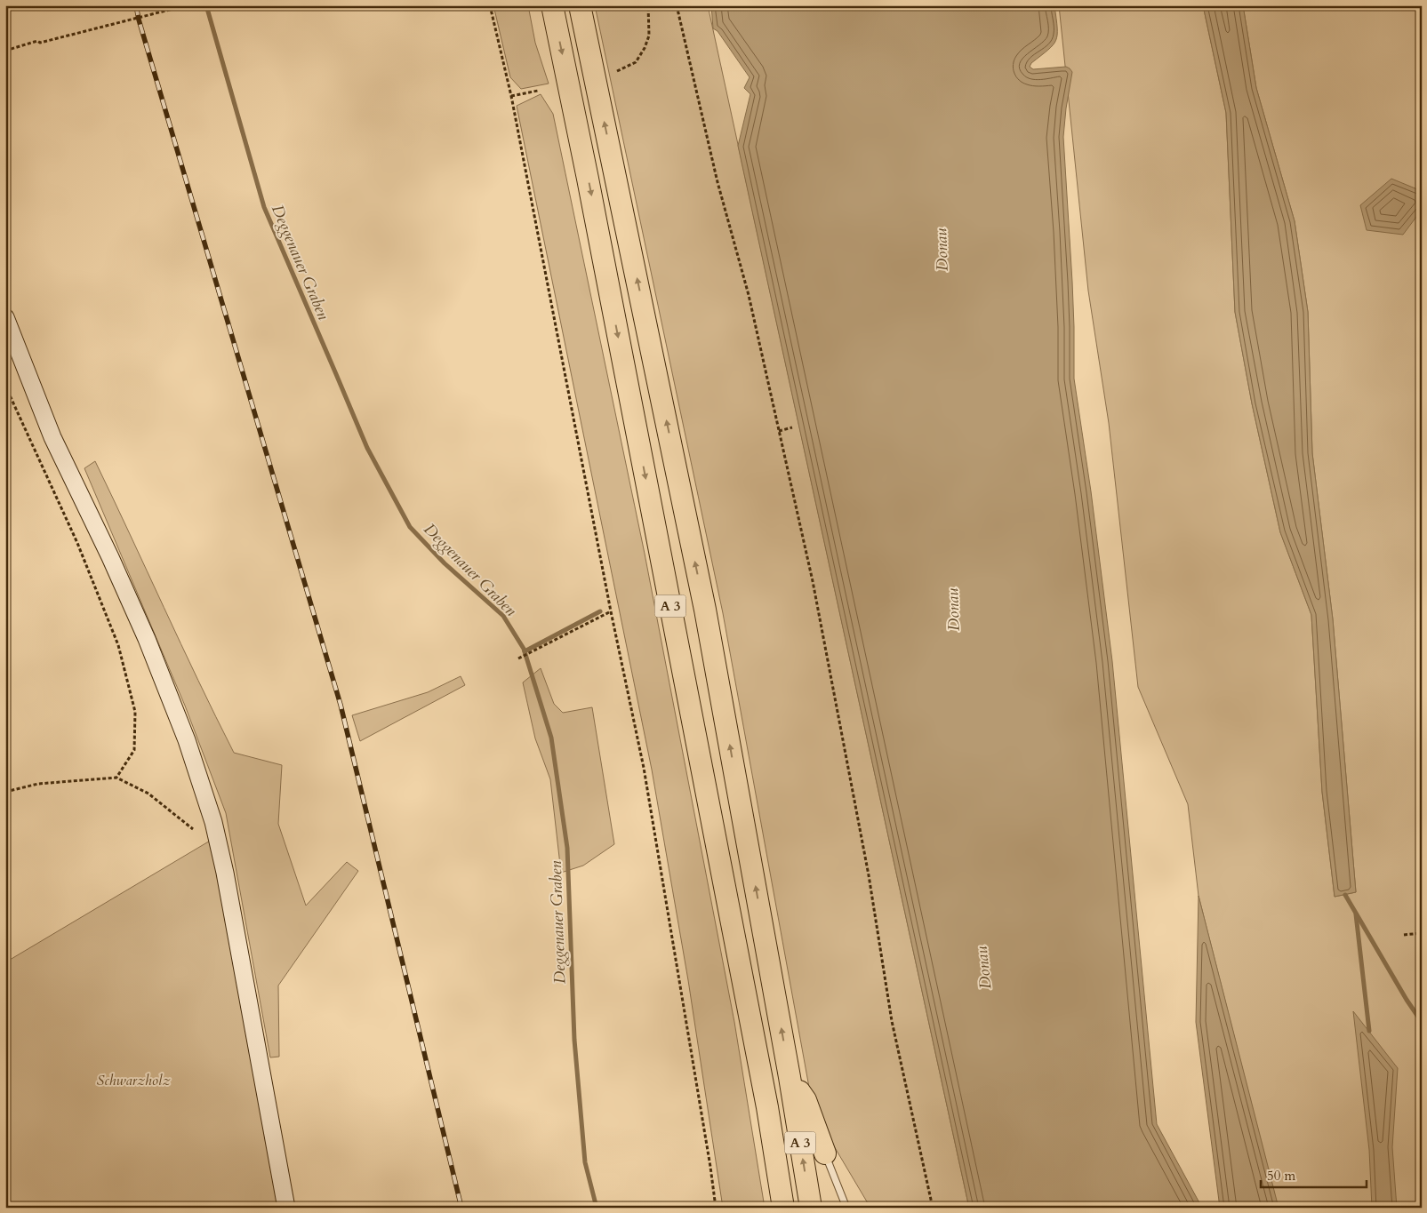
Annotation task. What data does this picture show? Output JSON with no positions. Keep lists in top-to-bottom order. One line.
{"streets":{"highway":["A 3"]},"water":["Donau","Deggenauer Graben"],"parks":["Schwarzholz"],"scale_bar":"50 m"}
